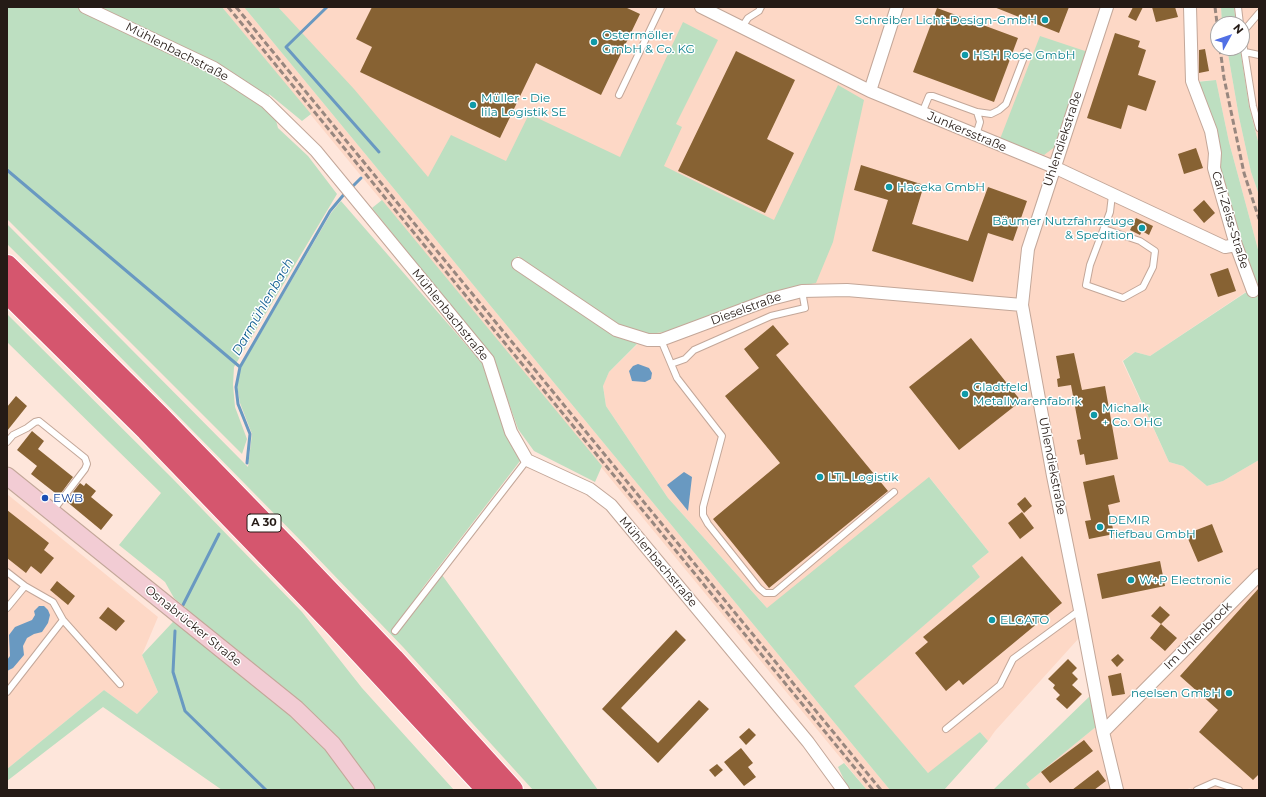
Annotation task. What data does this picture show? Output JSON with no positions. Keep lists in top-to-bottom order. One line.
{"streets":{"highway":["A 30"],"main road":["Osnabrücker Straße"],"street":["Mühlenbachstraße","Junkersstraße","Uhlendiekstraße","Carl-Zeiss-Straße","Dieselstraße","Im Uhlenbrock"]},"crossings":[["Junkersstraße","Uhlendiekstraße"],["Junkersstraße","Carl-Zeiss-Straße"],["Uhlendiekstraße","Dieselstraße"],["Uhlendiekstraße","Im Uhlenbrock"]],"water":["Darmühlenbach"],"places":["Schreiber Licht-Design-GmbH","Ostermöller GmbH & Co. KG","HSH Rose GmbH","Müller - Die lila Logistik SE","Haceka GmbH","Bäumer Nutzfahrzeuge & Spedition","Gladtfeld Metallwarenfabrik","Michalk + Co. OHG","LTL Logistik","EWB","DEMIR Tiefbau GmbH","W+P Electronic","ELGATO","neelsen GmbH"],"north":"top right"}
